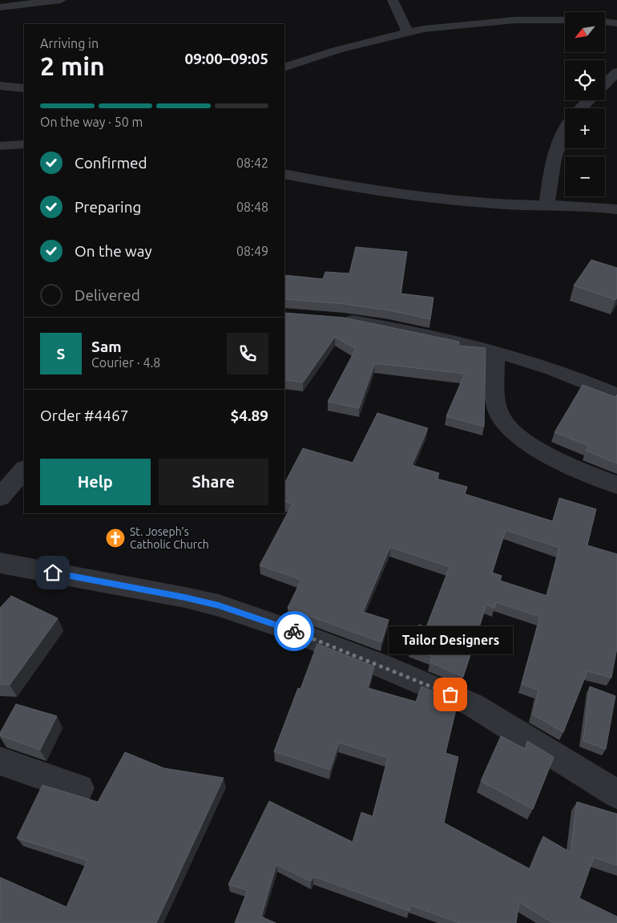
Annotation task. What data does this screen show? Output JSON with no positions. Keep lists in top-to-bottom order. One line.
{"places":{"church":["St. Joseph's Catholic Church"],"other":["Tailor Designers"]},"north":"bottom left","page":{"map_buttons":["+","−"],"heading":["2 min","Arriving in","09:00–09:05"],"panel":["Sam","Courier · 4.8","Order #4467","$4.89"],"bar":"On the way · 50 m","list":[["Confirmed","08:42"],["Preparing","08:48"],["On the way","08:49"],"Delivered"],"round":"S","buttons":["Help","Share"],"bubble":"Tailor Designers"}}
